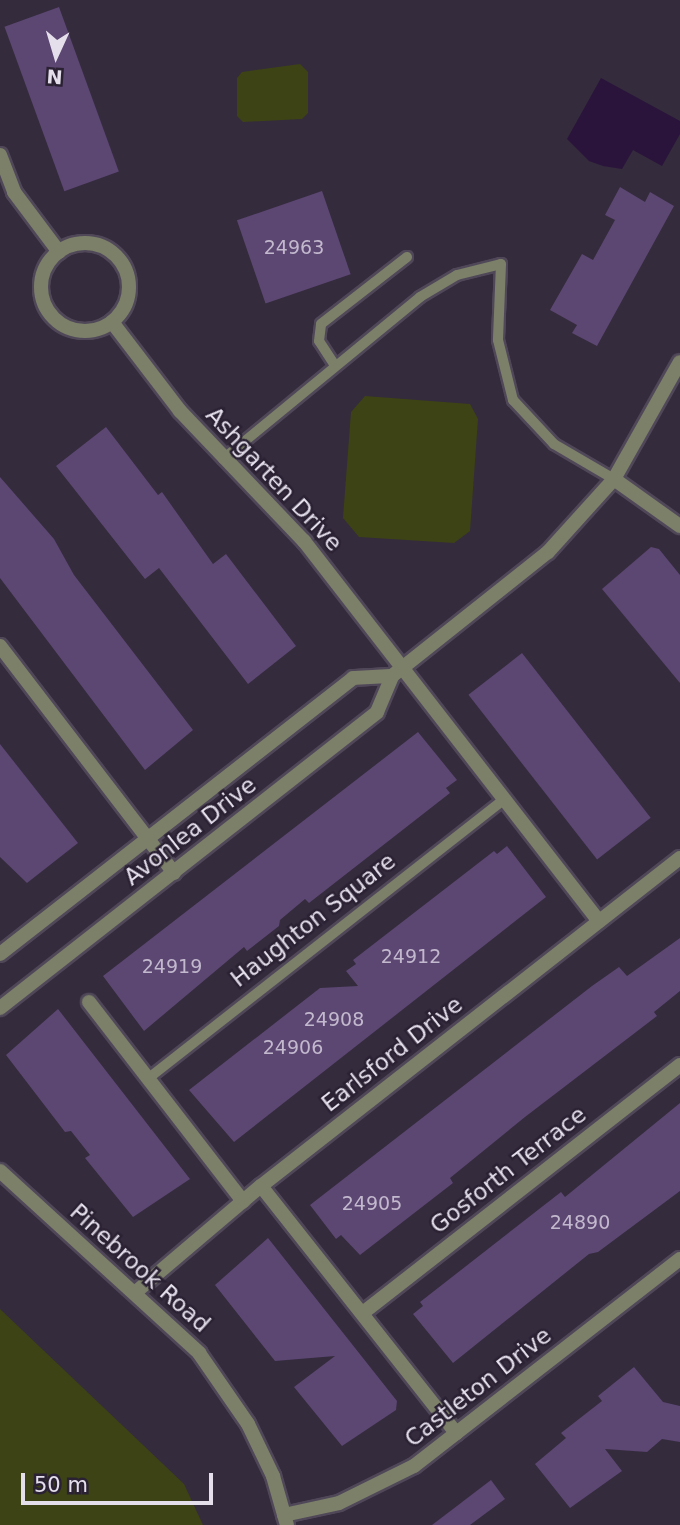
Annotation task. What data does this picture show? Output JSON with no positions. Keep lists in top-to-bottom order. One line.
{"streets":{"street":["Ashgarten Drive","Avonlea Drive","Earlsford Drive","Gosforth Terrace","Pinebrook Road","Castleton Drive"],"lane":["Haughton Square"]},"crossings":[["Ashgarten Drive","Avonlea Drive"],["Earlsford Drive","Pinebrook Road"],["Pinebrook Road","Castleton Drive"]],"house_numbers":["24963","24912","24919","24908","24906","24905","24890"],"scale_bar":"50 m","north":"bottom"}
